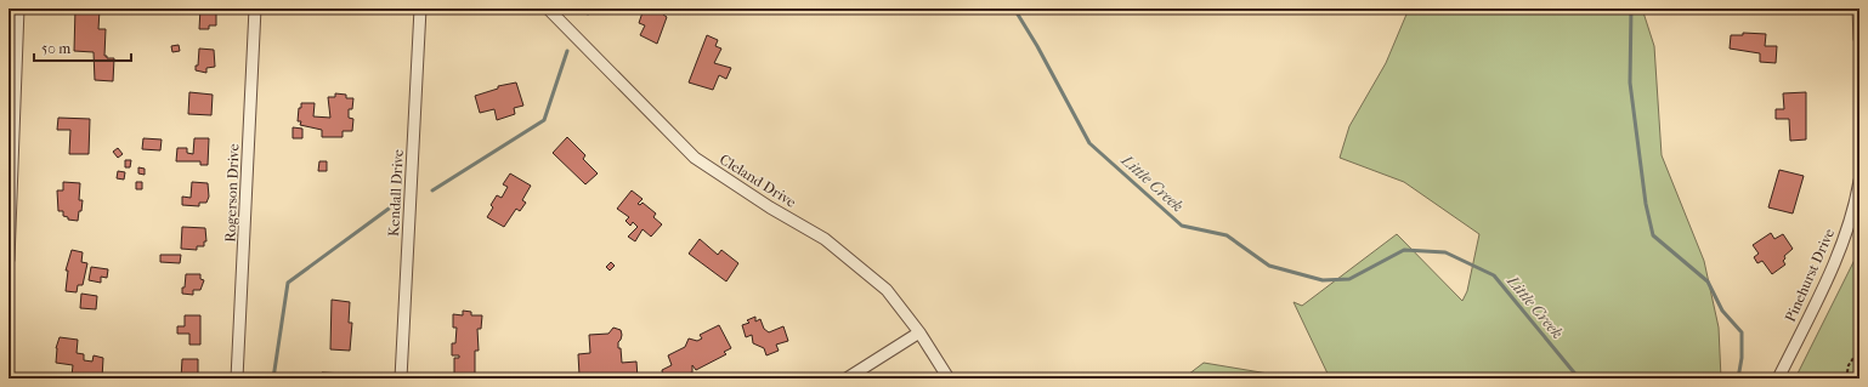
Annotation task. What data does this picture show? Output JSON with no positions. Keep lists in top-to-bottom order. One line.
{"streets":{"street":["Cleland Drive","Rogerson Drive","Kendall Drive","Pinehurst Drive"]},"water":["Little Creek"],"scale_bar":"50 m"}
